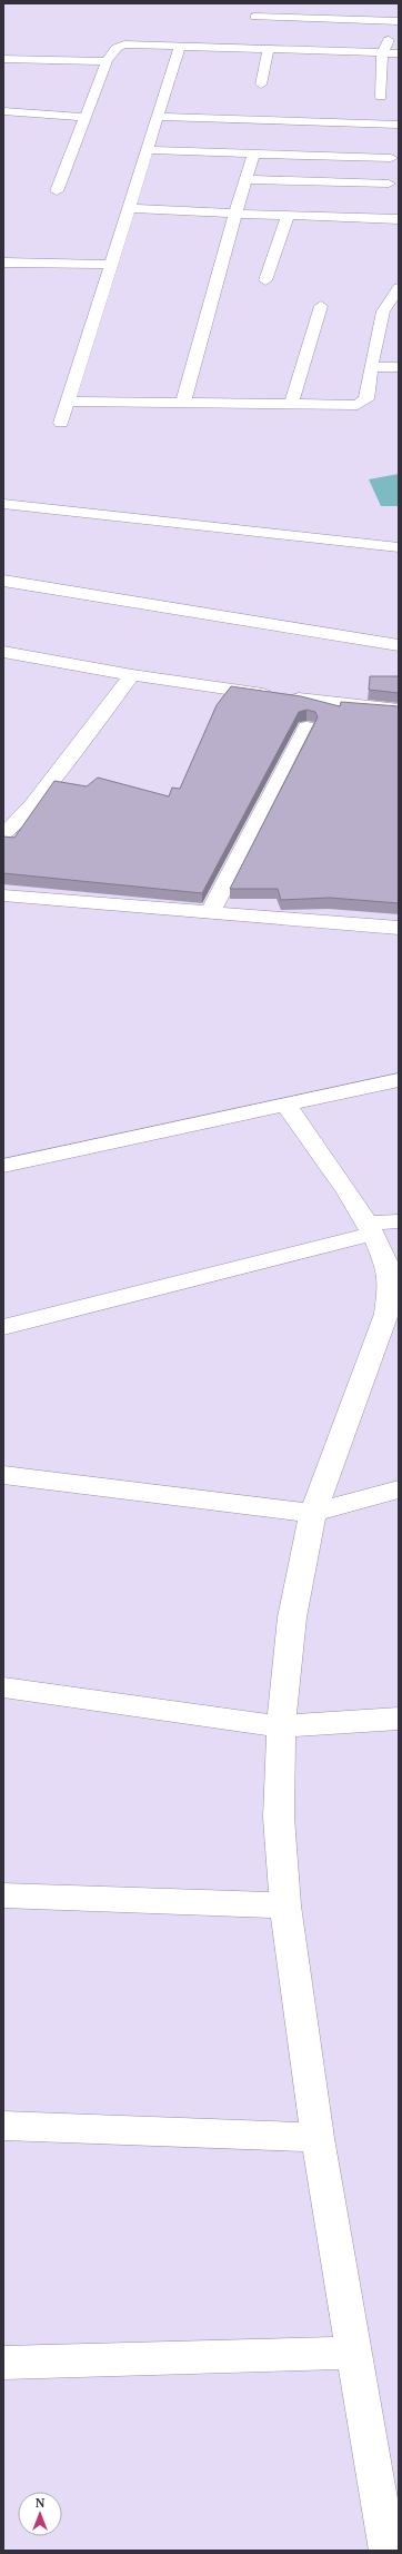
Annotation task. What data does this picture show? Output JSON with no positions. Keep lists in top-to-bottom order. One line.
{"north":"top"}
